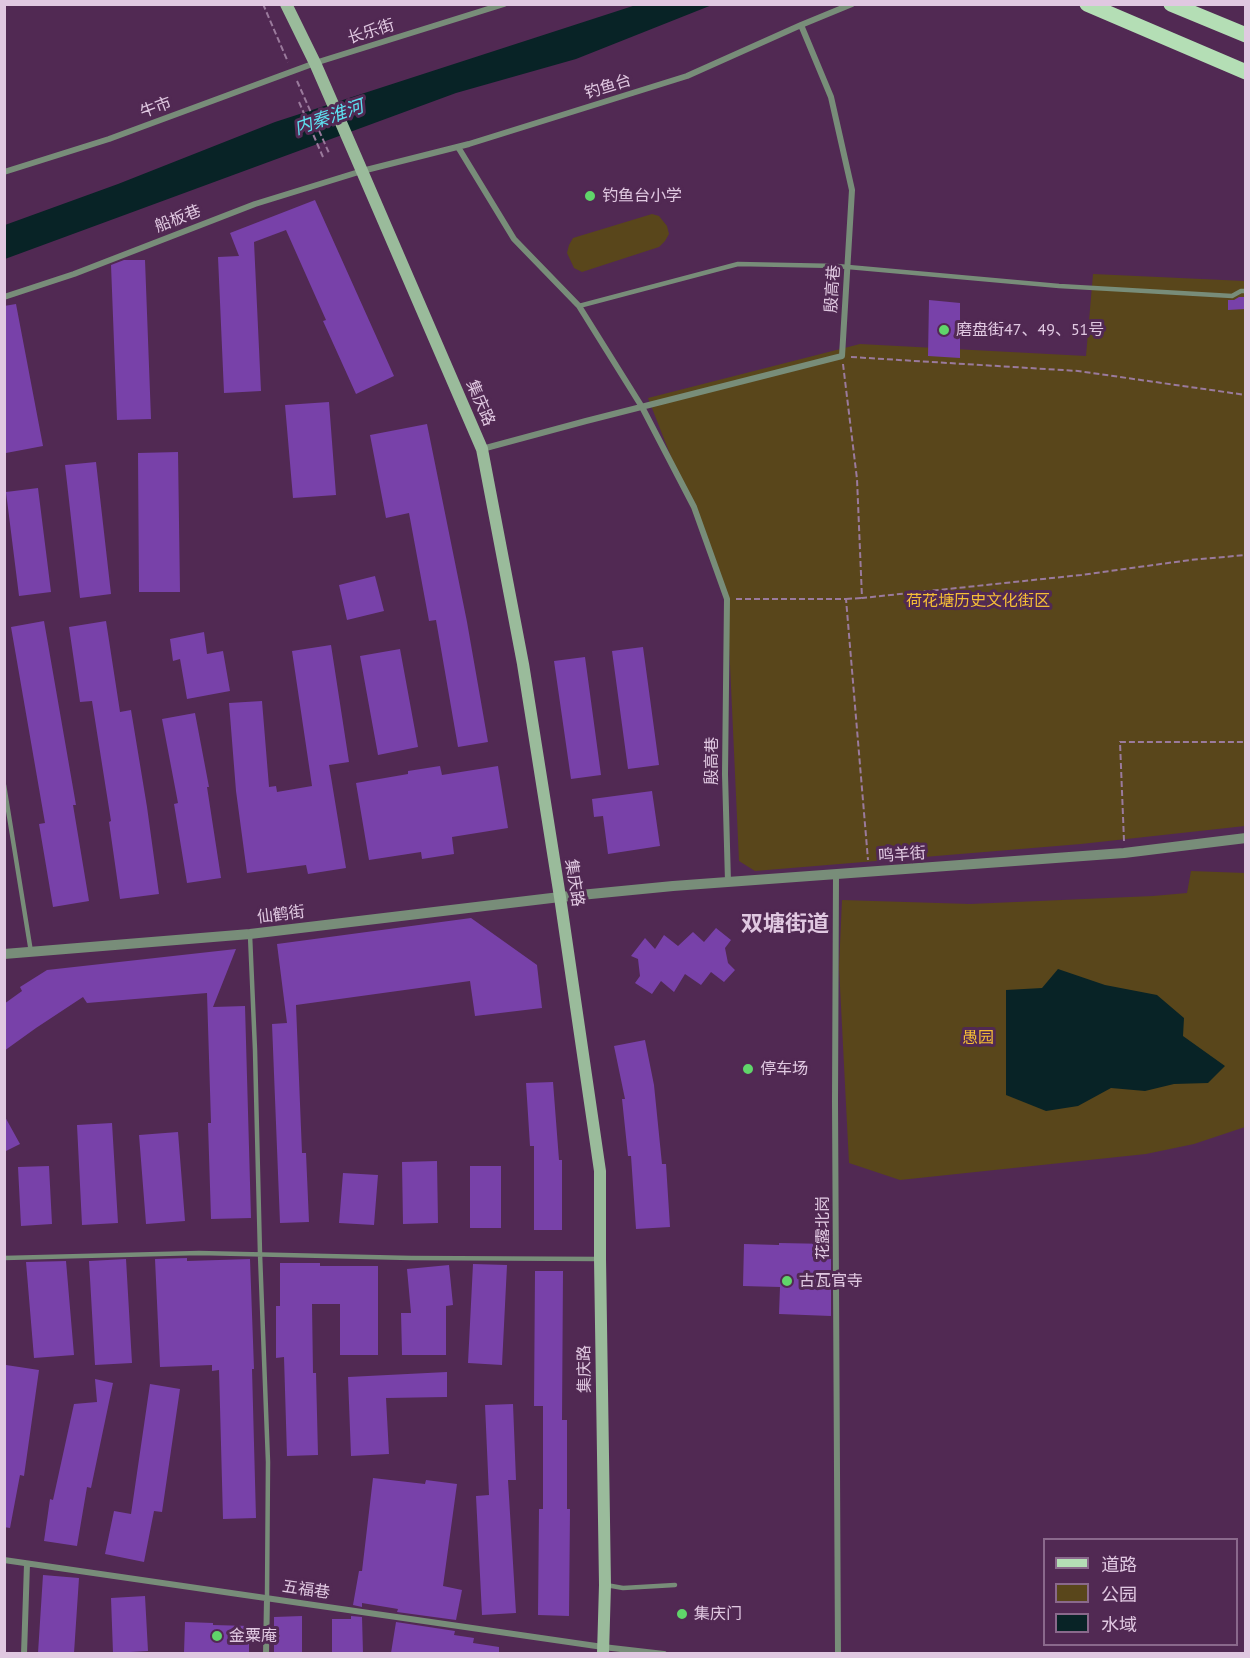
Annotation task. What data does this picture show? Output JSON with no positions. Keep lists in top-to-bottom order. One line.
{"streets":{"main road":["集庆路"],"street":["长乐街","钓鱼台","牛市","船板巷","殷高巷","鸣羊街","仙鹤街","花露北岗","五福巷"]},"crossings":[["长乐街","牛市"],["长乐街","集庆路"],["钓鱼台","船板巷"],["钓鱼台","殷高巷"],["钓鱼台","集庆路"],["牛市","集庆路"],["船板巷","集庆路"],["殷高巷","鸣羊街"],["集庆路","鸣羊街"],["集庆路","仙鹤街"],["集庆路","五福巷"],["鸣羊街","仙鹤街"],["鸣羊街","花露北岗"]],"districts":["双塘街道"],"water":["内秦淮河"],"parks":["荷花塘历史文化街区","愚园"],"places":["钓鱼台小学","磨盘街47、49、51号","停车场","古瓦官寺","集庆门","金粟庵"],"legend":["道路","公园","水域"]}
